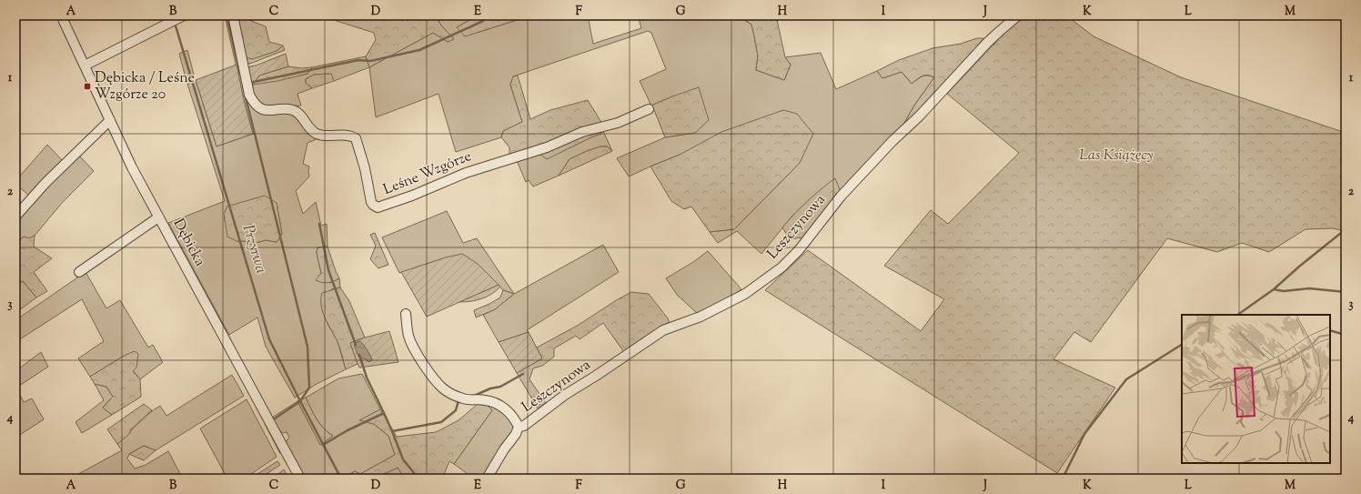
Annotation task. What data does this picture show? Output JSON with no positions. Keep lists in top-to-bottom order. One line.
{"streets":{"street":["Leśne Wzgórze","Leszczynowa","Dębicka"]},"water":["Przyrwa"],"parks":["Las Książęcy"],"places":{"transit":["Dębicka / Leśne Wzgórze 20"]},"grid":{"columns":["A","B","C","D","E","F","G","H","I","J","K","L","M"],"rows":["1","2","3","4"]}}
